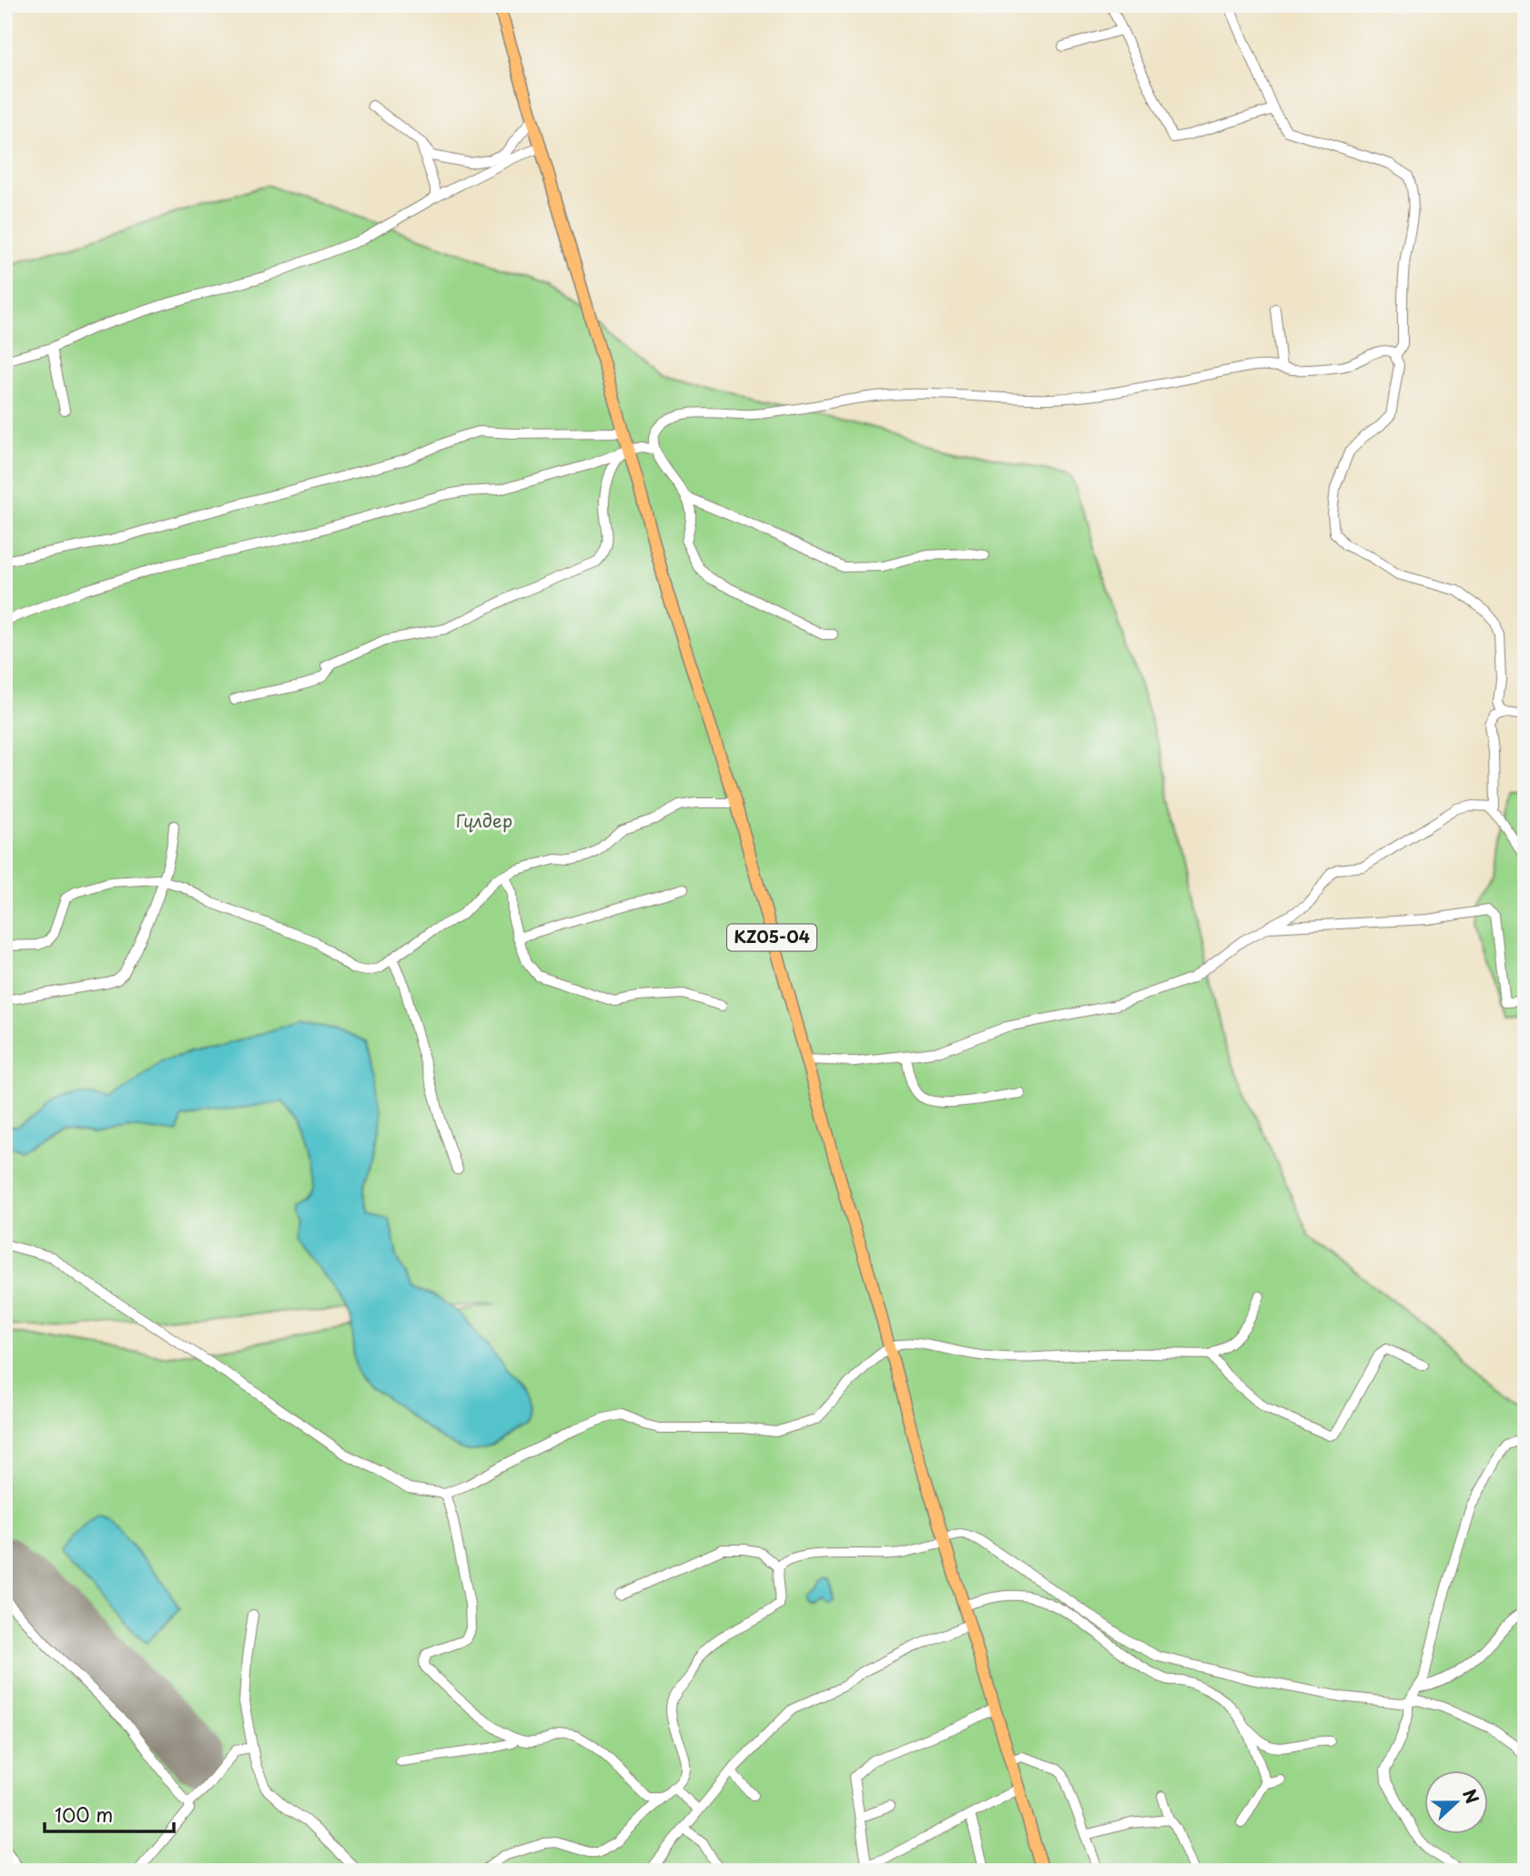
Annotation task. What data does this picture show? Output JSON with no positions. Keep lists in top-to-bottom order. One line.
{"streets":{"main road":["KZ05-04"]},"parks":["Гүлдер"],"scale_bar":"100 m","north":"right"}
